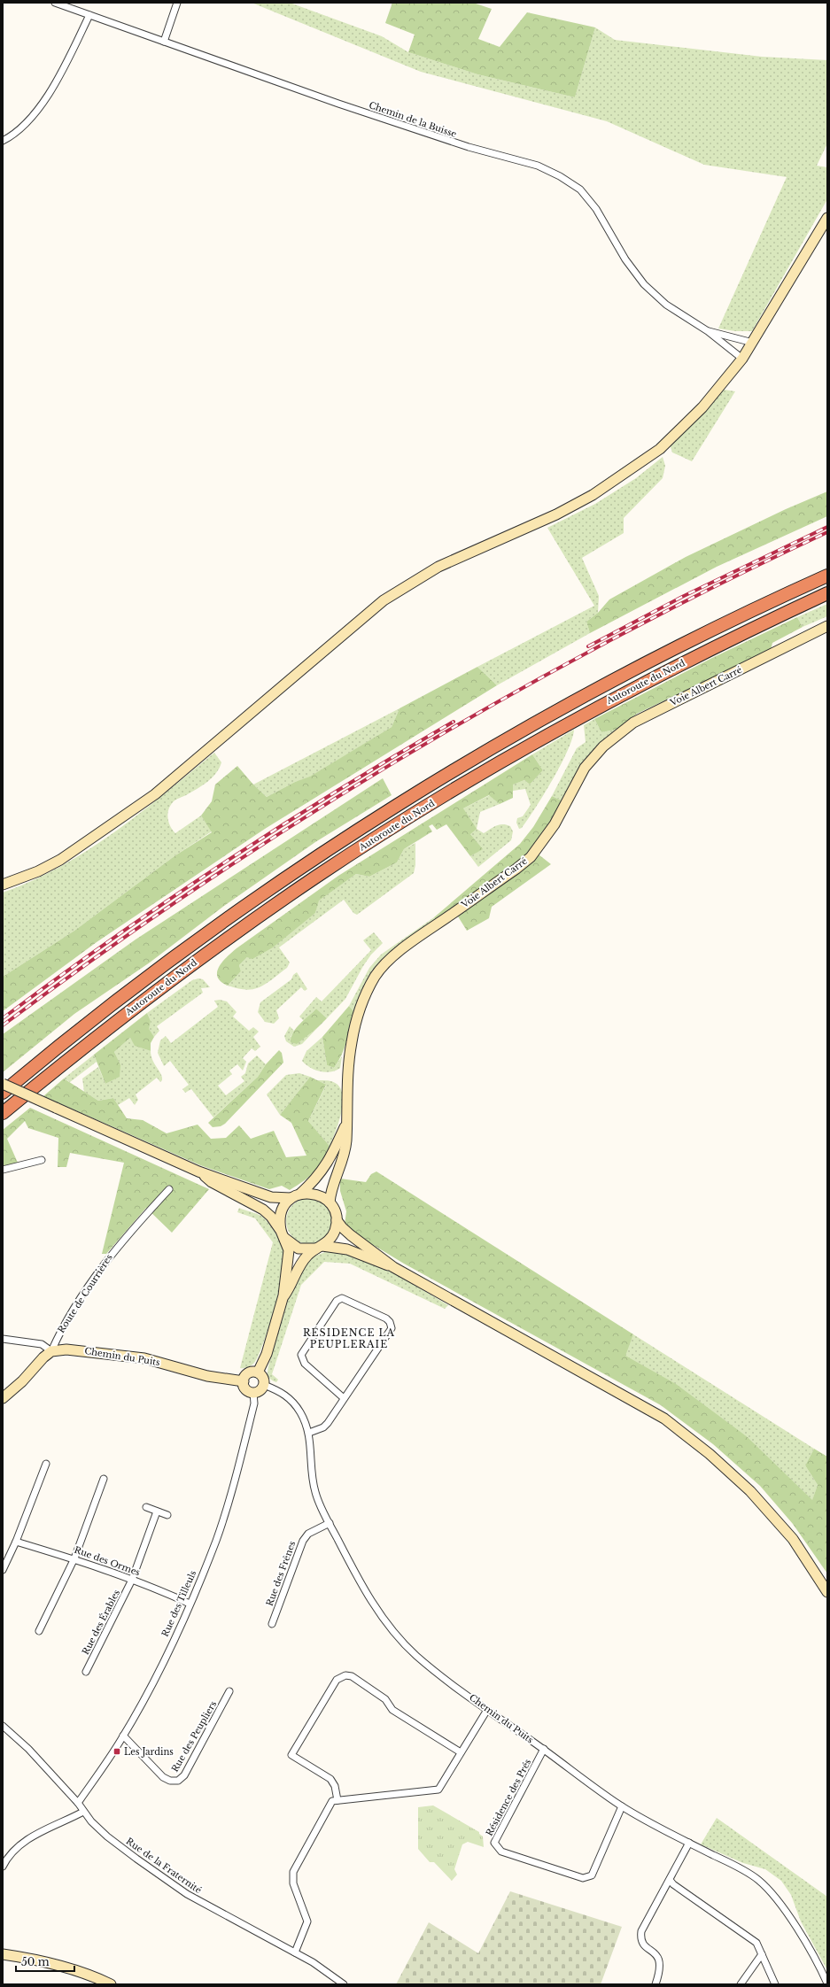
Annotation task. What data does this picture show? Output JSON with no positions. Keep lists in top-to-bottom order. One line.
{"streets":{"highway":["Autoroute du Nord"],"street":["Chemin de la Buisse","Voie Albert Carré","Route de Courrières","Chemin du Puits","Rue des Ormes","Rue des Frênes","Rue des Tilleuls","Rue des Érables","Rue des Peupliers","Résidence des Prés","Rue de la Fraternité"]},"crossings":[["Route de Courrières","Chemin du Puits"],["Chemin du Puits","Rue des Frênes"],["Chemin du Puits","Rue des Tilleuls"],["Chemin du Puits","Résidence des Prés"],["Rue des Ormes","Rue des Tilleuls"],["Rue des Ormes","Rue des Érables"],["Rue des Tilleuls","Rue des Peupliers"],["Rue des Tilleuls","Rue de la Fraternité"]],"districts":["RÉSIDENCE LA PEUPLERAIE"],"places":{"transit":["Les Jardins"]},"scale_bar":"50 m"}
